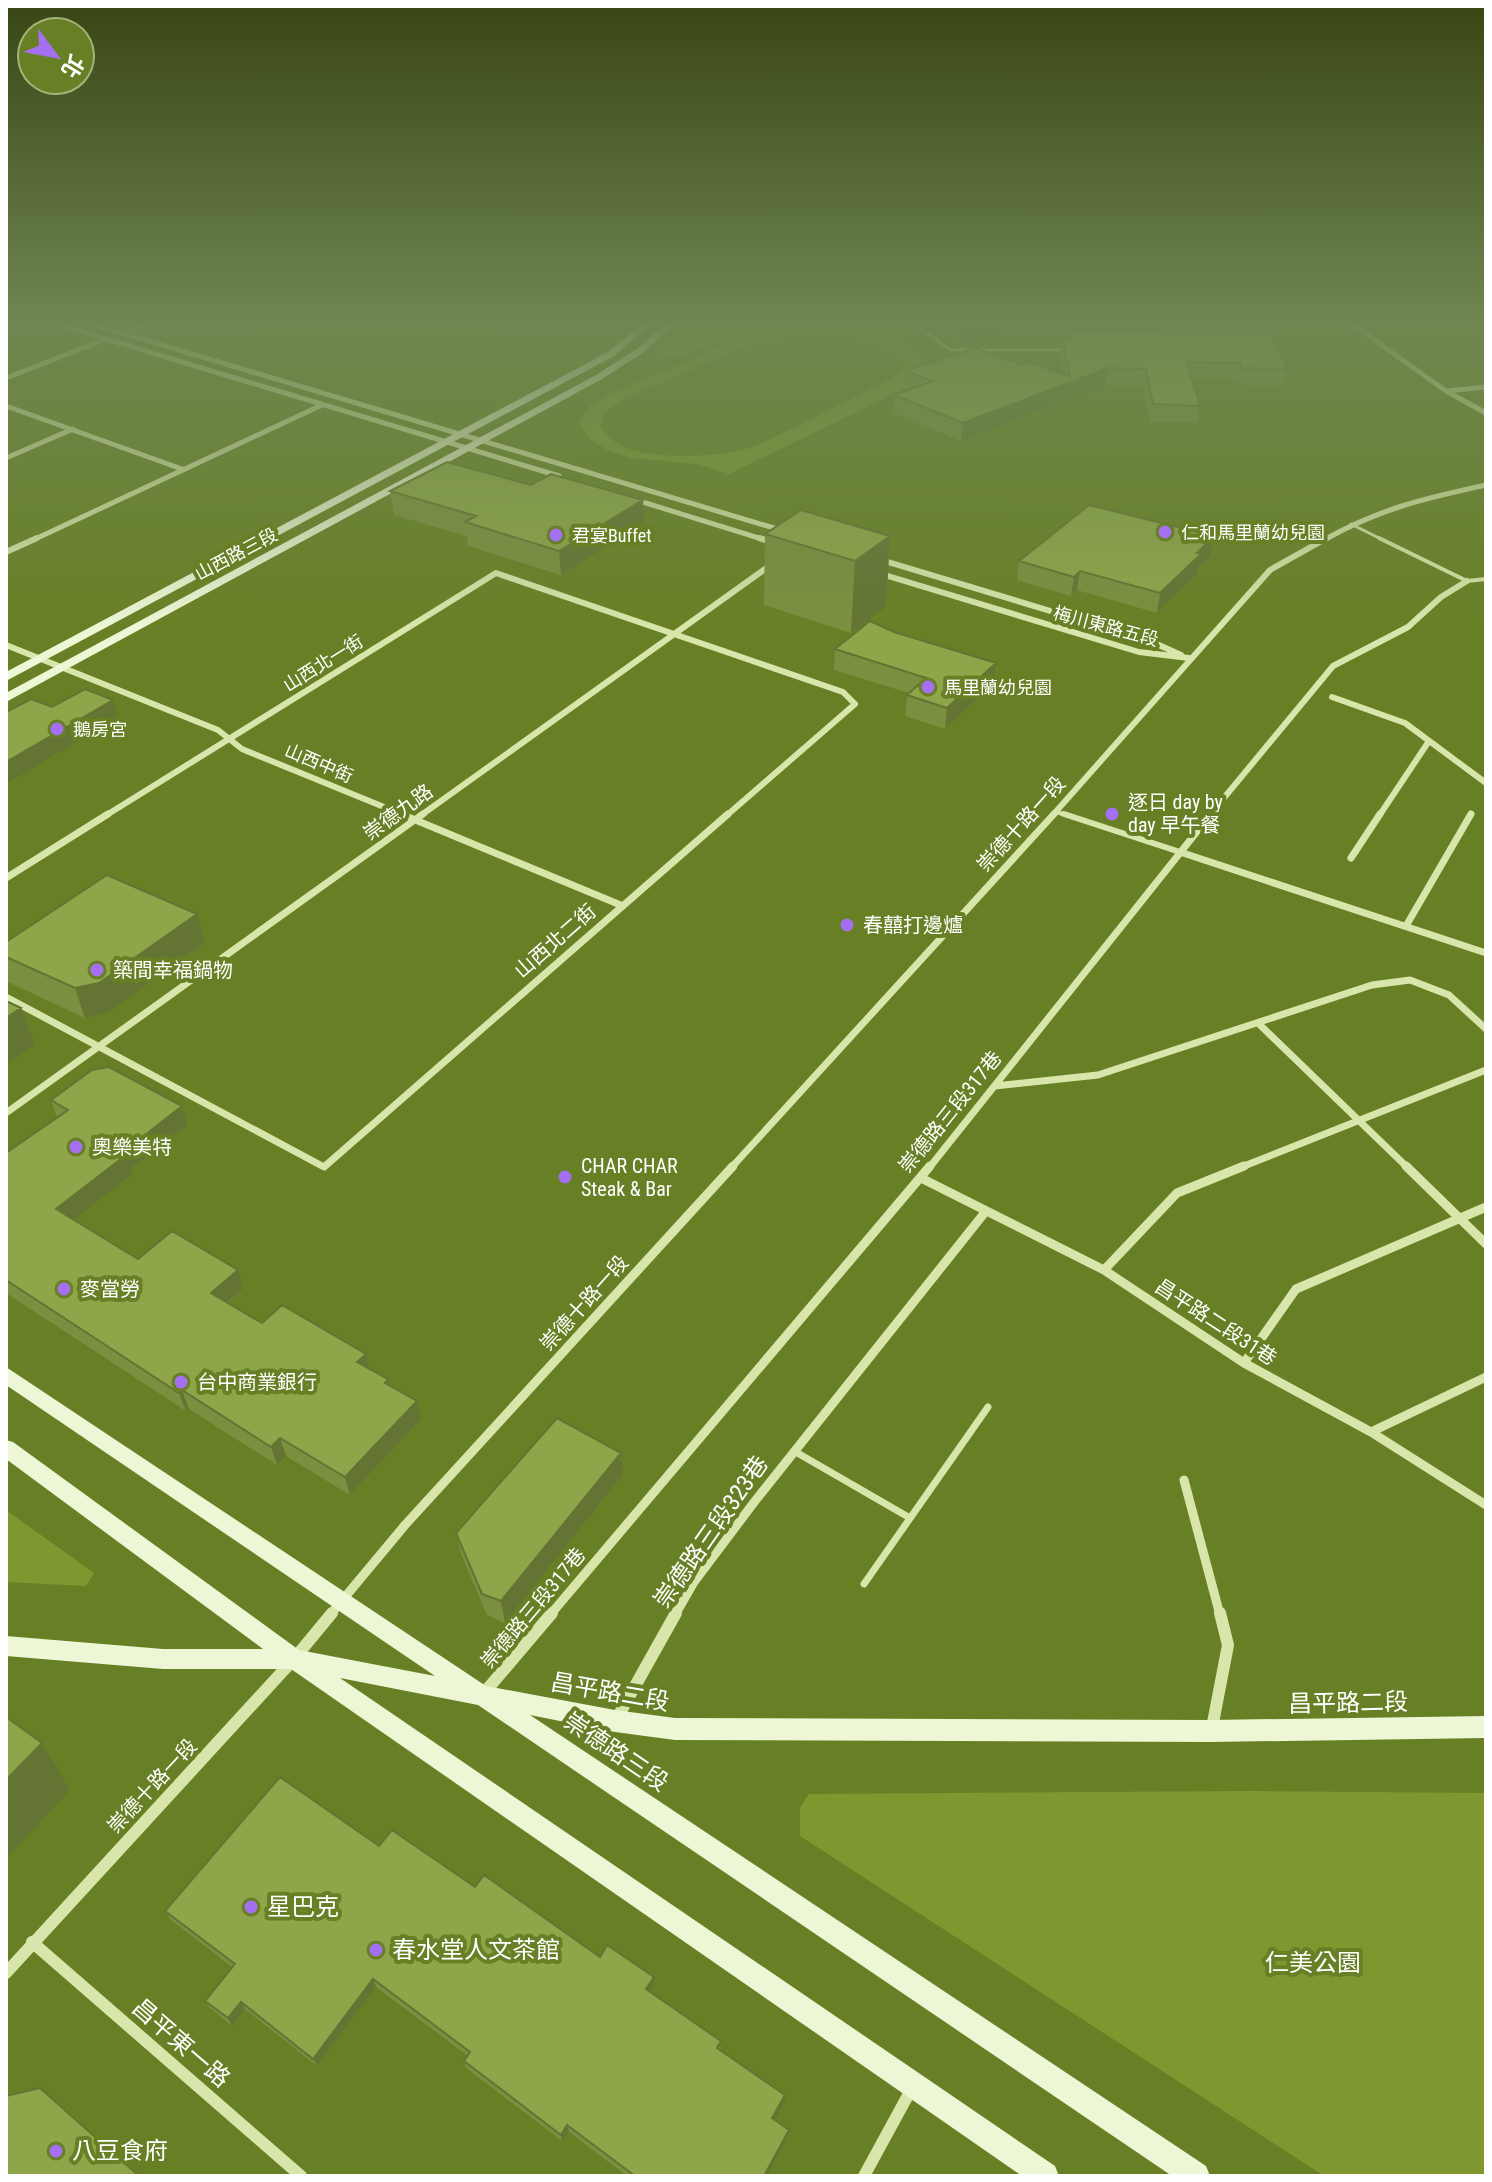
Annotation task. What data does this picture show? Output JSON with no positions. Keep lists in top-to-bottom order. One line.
{"streets":{"street":["山西路三段","梅川東路五段","山西北一街","山西中街","崇德九路","崇德十路一段","山西北二街","崇德路三段317巷","昌平路二段31巷","崇德路三段323巷","昌平路二段","崇德路三段","昌平東一路"]},"crossings":[["山西路三段","山西中街"],["梅川東路五段","崇德十路一段"],["山西北一街","山西中街"],["山西北一街","崇德九路"],["山西北一街","山西北二街"],["山西中街","崇德九路"],["山西中街","山西北二街"],["崇德九路","山西北二街"],["崇德十路一段","昌平路二段"],["崇德十路一段","崇德路三段"],["崇德十路一段","昌平東一路"],["崇德路三段317巷","昌平路二段31巷"],["崇德路三段317巷","昌平路二段"],["崇德路三段317巷","崇德路三段"],["昌平路二段31巷","崇德路三段323巷"],["崇德路三段323巷","昌平路二段"],["昌平路二段","崇德路三段"]],"parks":["仁美公園"],"places":["仁和馬里蘭幼兒園","君宴Buffet","馬里蘭幼兒園","鵝房宮","逐日 day by day 早午餐","春囍打邊爐","築間幸福鍋物","奧樂美特","CHAR CHAR Steak & Bar","麥當勞","台中商業銀行","星巴克","春水堂人文茶館","八豆食府"],"north":"bottom right"}
